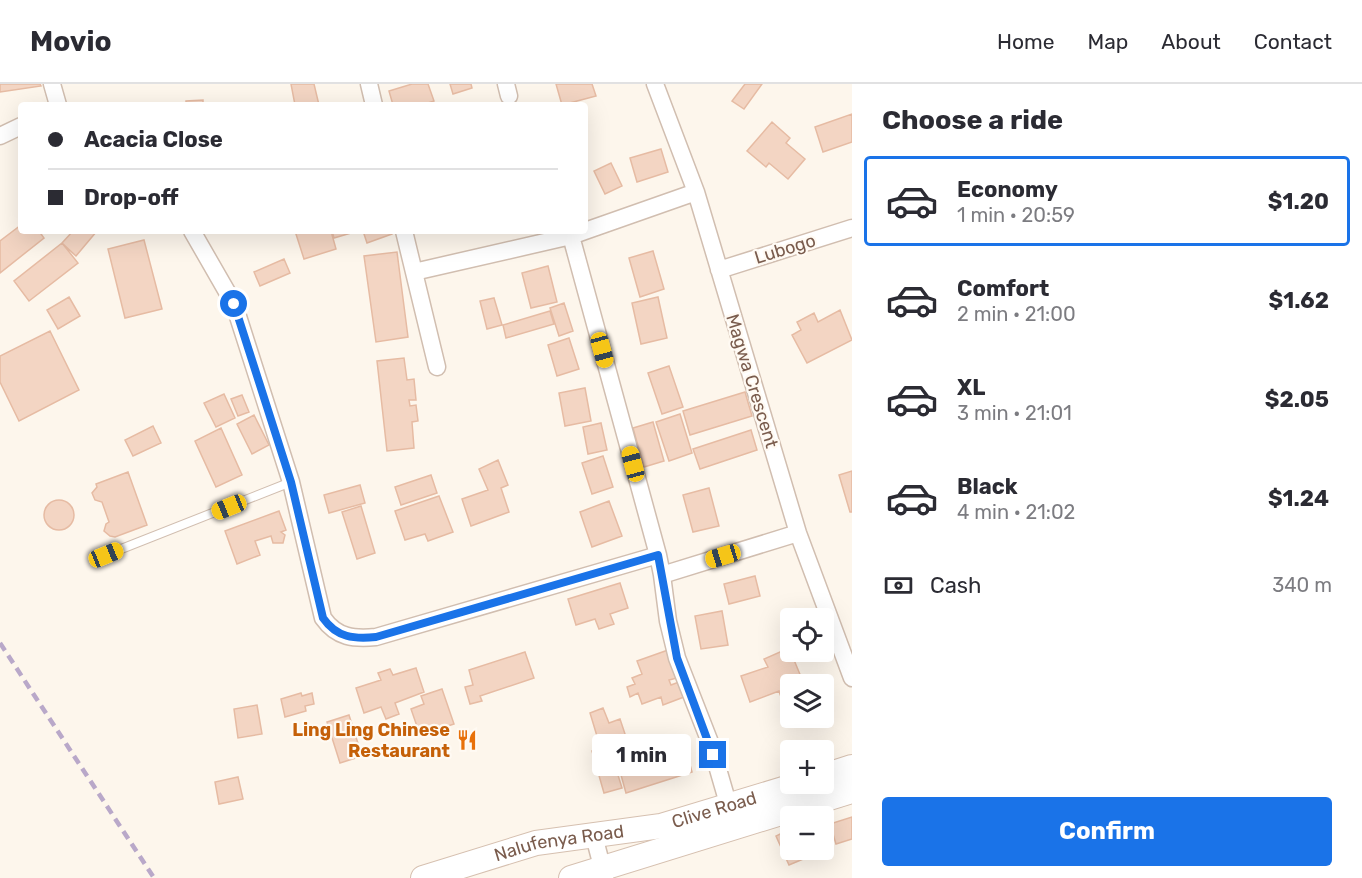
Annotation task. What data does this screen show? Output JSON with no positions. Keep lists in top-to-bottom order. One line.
{"streets":{"street":["Lubogo","Magwa Crescent","Clive Road","Nalufenya Road"]},"crossings":[["Lubogo","Magwa Crescent"],["Clive Road","Nalufenya Road"]],"places":{"restaurant":["Ling Ling Chinese Restaurant"]},"page":{"header":"Movio","nav":["Home","Map","About","Contact"],"heading":"Choose a ride","banner":["Acacia Close","Drop-off"],"list":[{"name":"Economy","note":"1 min · 20:59","value":"$1.20"},{"name":"Comfort","note":"2 min · 21:00","value":"$1.62"},{"name":"XL","note":"3 min · 21:01","value":"$2.05"},{"name":"Black","note":"4 min · 21:02","value":"$1.24"}],"pay":["Cash","340 m"],"map_buttons":["+","−"],"bubble":"1 min","buttons":"Confirm"}}
